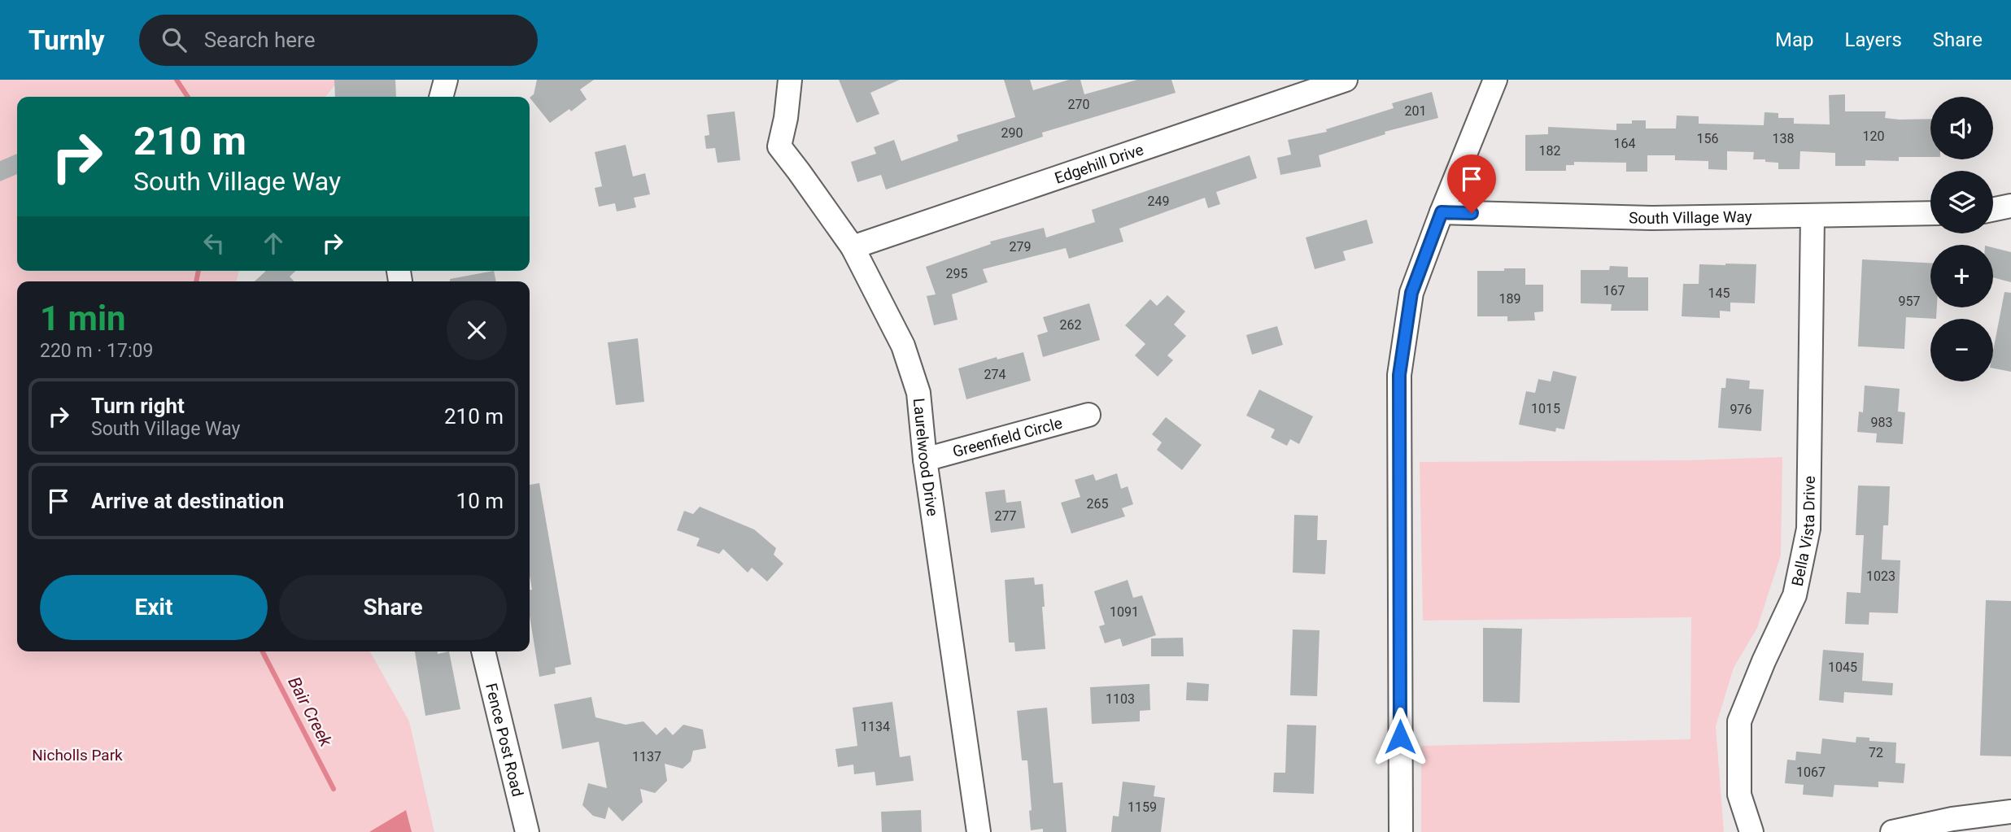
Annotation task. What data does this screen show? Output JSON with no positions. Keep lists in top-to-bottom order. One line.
{"streets":{"street":["Edgehill Drive","South Village Way","Greenfield Circle","Laurelwood Drive","Bella Vista Drive","Fence Post Road"]},"crossings":[["Edgehill Drive","Laurelwood Drive"],["South Village Way","Bella Vista Drive"],["Greenfield Circle","Laurelwood Drive"]],"water":["Bair Creek"],"parks":["Nicholls Park"],"house_numbers":["270","201","290","120","156","138","164","182","249","279","295","167","145","189","957","262","274","1015","976","983","265","277","1023","1091","1045","1103","1134","72","1137","1067","1159"],"page":{"header":"Turnly","search":"Search here","nav":["Map","Layers","Share"],"map_buttons":["+","−"],"turn":["210 m","South Village Way"],"heading":["1 min","220 m · 17:09"],"list":[{"name":"Turn right","note":"South Village Way","value":"210 m"},{"name":"Arrive at destination","value":"10 m"}],"buttons":["Exit","Share"]}}
